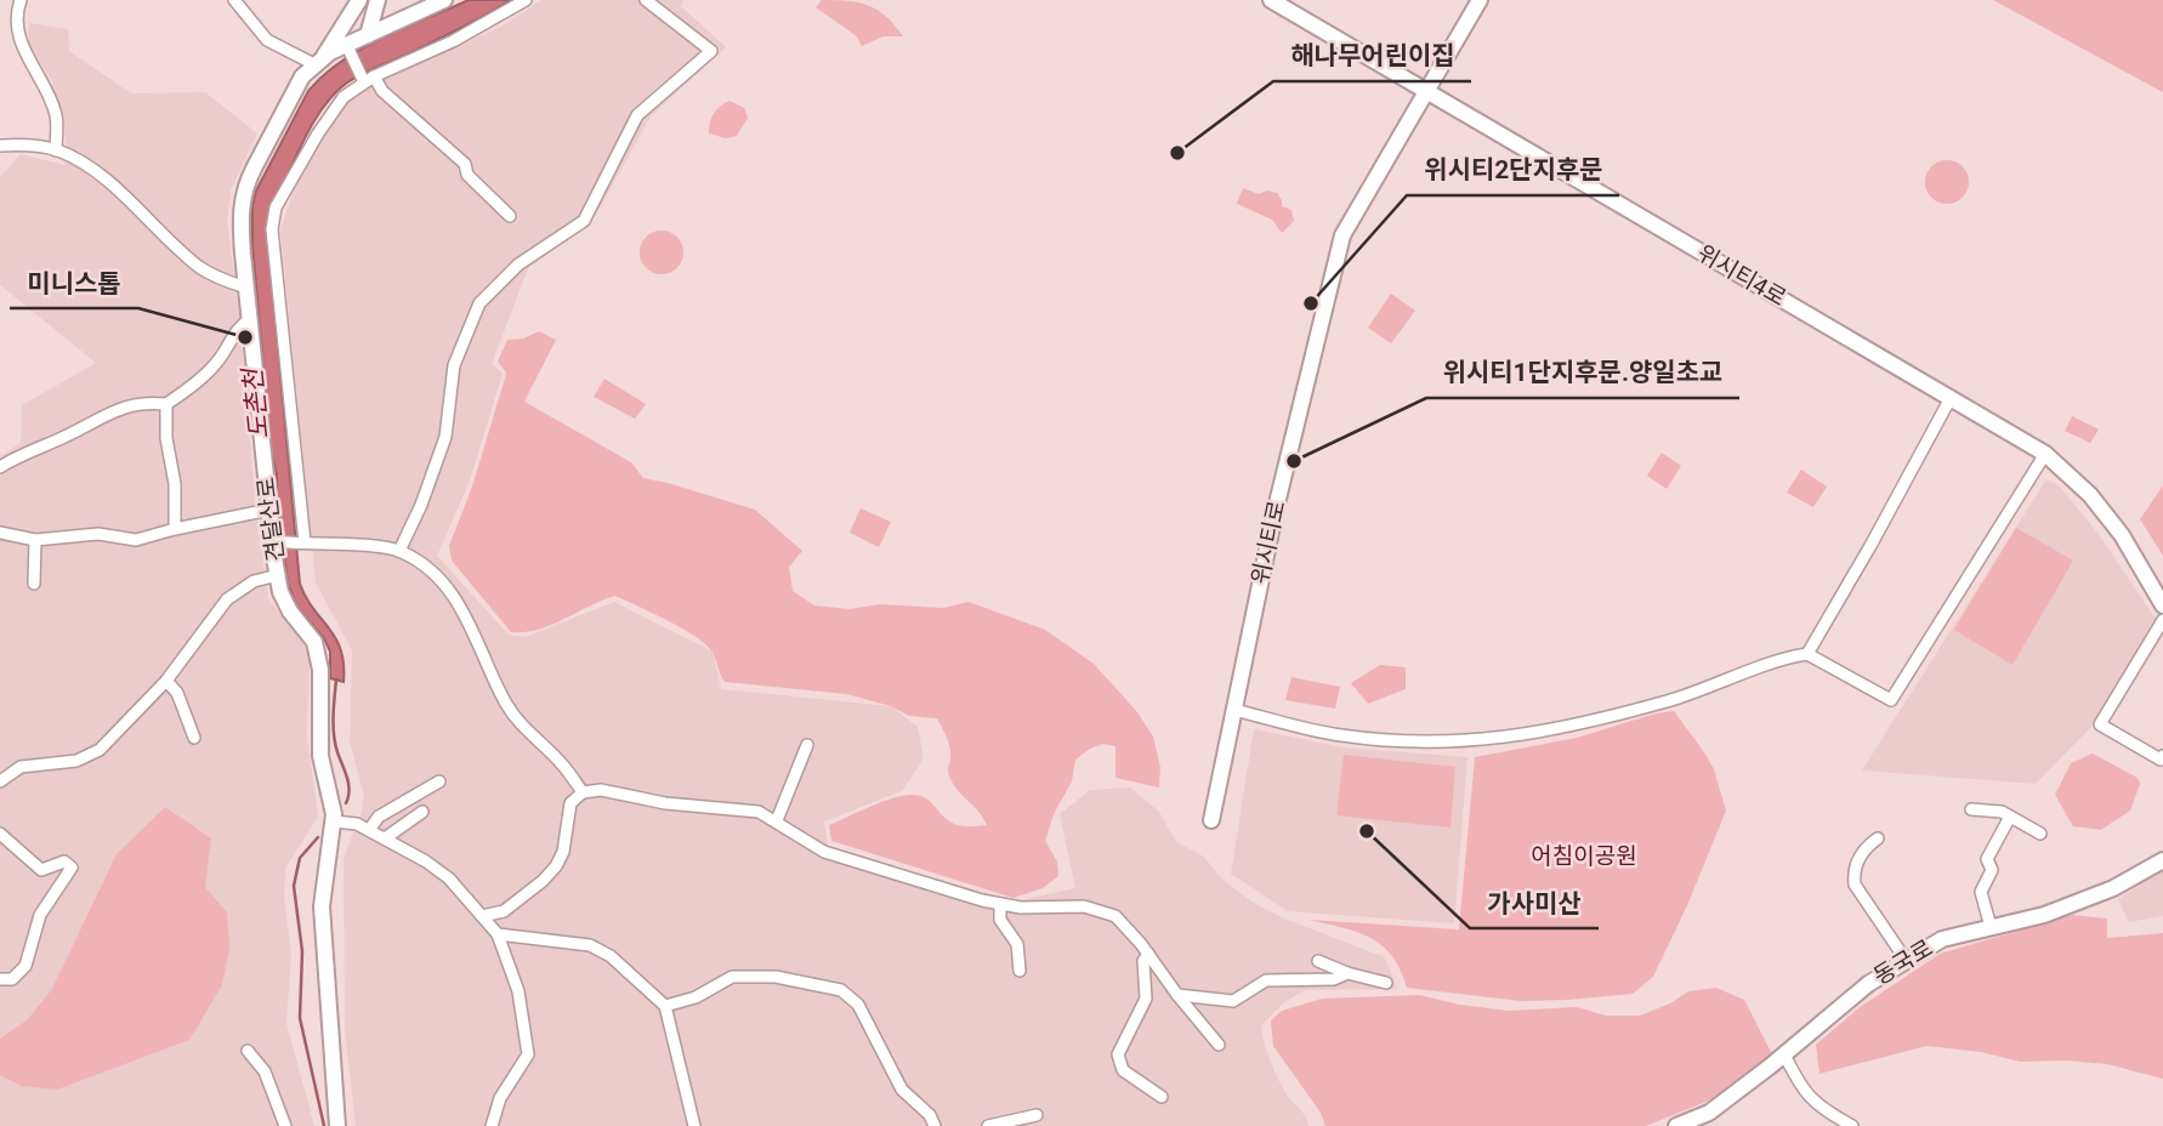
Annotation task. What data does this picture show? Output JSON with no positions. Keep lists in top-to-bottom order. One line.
{"streets":{"street":["위시티4로","견달산로","위시티로","동국로"]},"crossings":[["위시티4로","위시티로"]],"water":["도촌천"],"parks":["어침이공원"],"places":["해나무어린이집","위시티2단지후문","미니스톱","위시티1단지후문.양일초교","가사미산"]}
